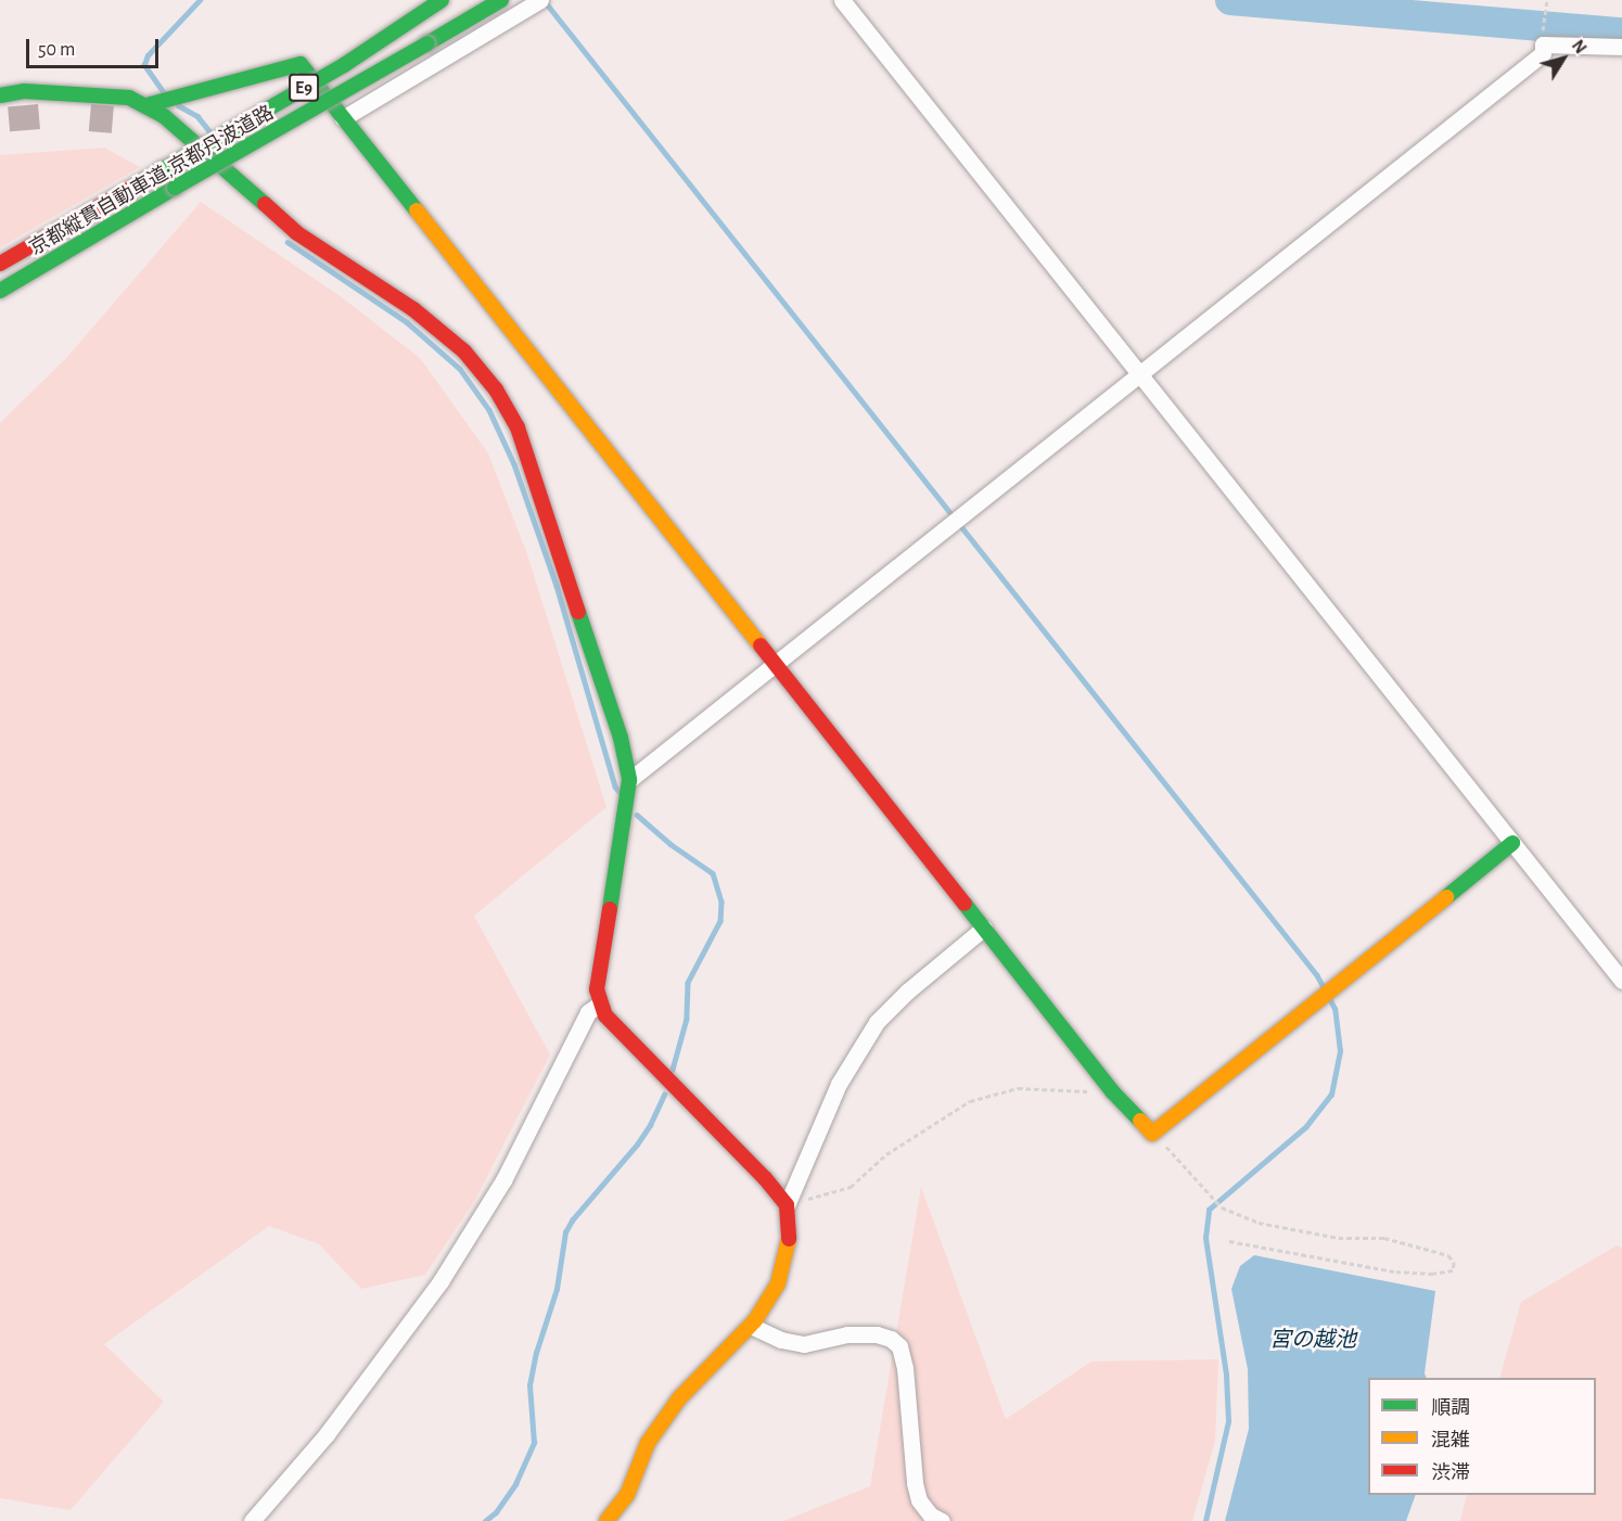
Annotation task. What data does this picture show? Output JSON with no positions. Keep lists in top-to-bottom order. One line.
{"streets":{"main road":["E9","京都縦貫自動車道;京都丹波道路"]},"water":["宮の越池"],"legend":["順調","混雑","渋滞"],"scale_bar":"50 m","north":"top right"}
